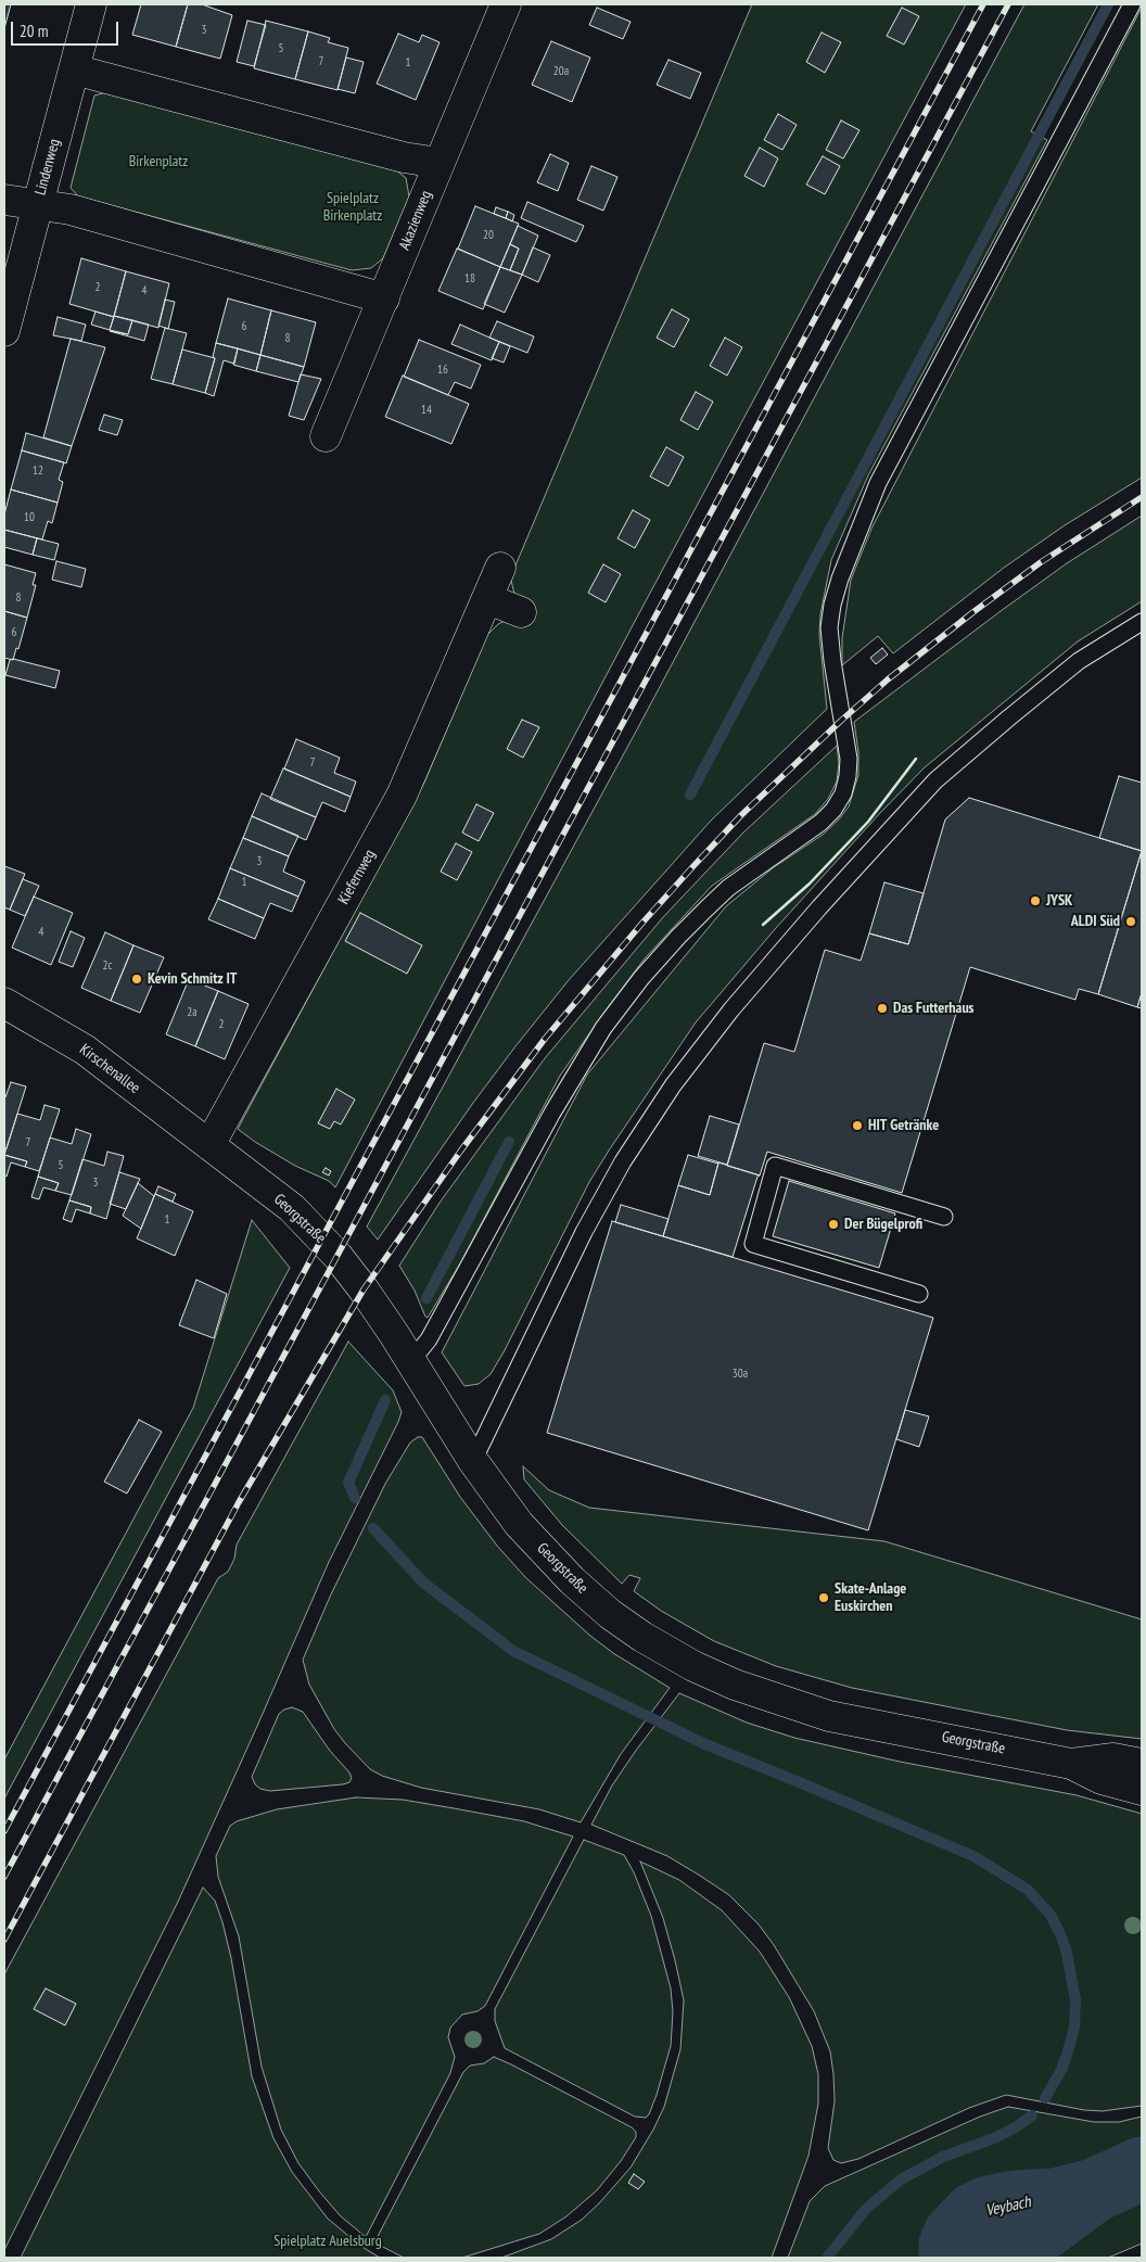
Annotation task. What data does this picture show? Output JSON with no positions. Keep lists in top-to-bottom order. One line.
{"streets":{"street":["Lindenweg","Akazienweg","Kiefernweg","Kirschenallee","Georgstraße"]},"crossings":[["Kiefernweg","Kirschenallee"],["Kiefernweg","Georgstraße"],["Kirschenallee","Georgstraße"]],"water":["Veybach"],"parks":["Birkenplatz","Spielplatz Birkenplatz","Spielplatz Auelsburg"],"places":["JYSK","ALDI Süd","Kevin Schmitz IT","Das Futterhaus","HIT Getränke","Der Bügelprofi","Skate-Anlage Euskirchen"],"house_numbers":["3","5","7","1","20a","20","18","2","4","6","8","16","14","12","10","8","6","7","3","1","4","2c","2a","2","7","5","3","1","30a"],"scale_bar":"20 m"}
